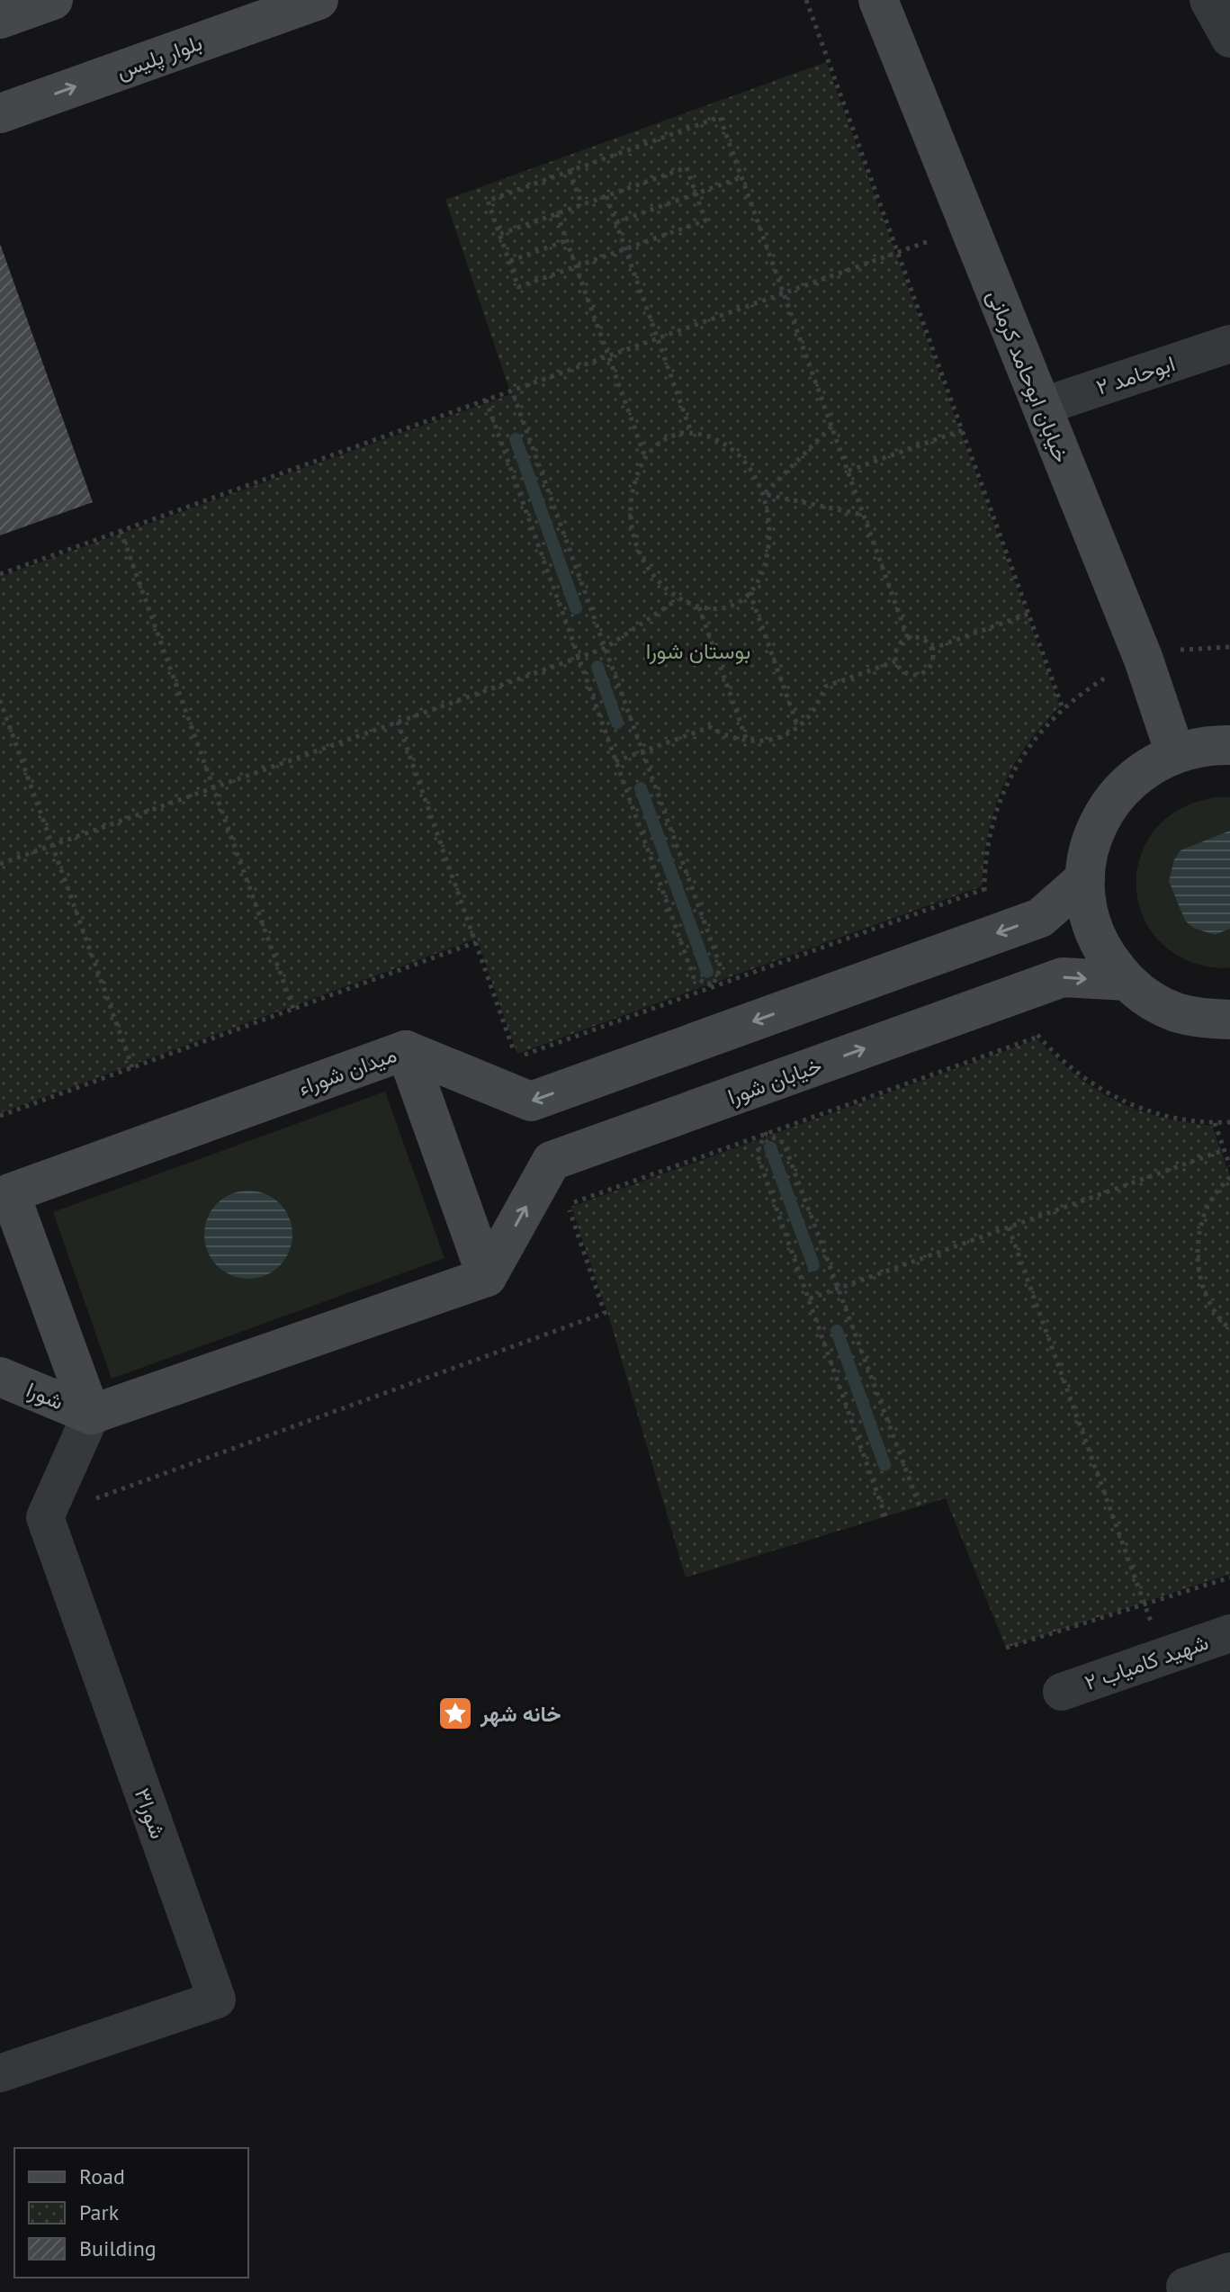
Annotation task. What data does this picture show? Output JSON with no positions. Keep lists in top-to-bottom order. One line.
{"streets":{"main road":["بلوار پلیس","خیابان ابوحامد کرمانی","میدان شوراء","خیابان شورا","شورا"],"street":["ابوحامد ۲","شهید کامیاب ۲","شورا۳"]},"crossings":[["ابوحامد ۲","خیابان ابوحامد کرمانی"],["میدان شوراء","خیابان شورا"],["میدان شوراء","شورا"]],"one_way":["بلوار پلیس"],"parks":["بوستان شورا"],"places":{"place":["خانه شهر"]},"legend":["Road","Park","Building"]}
